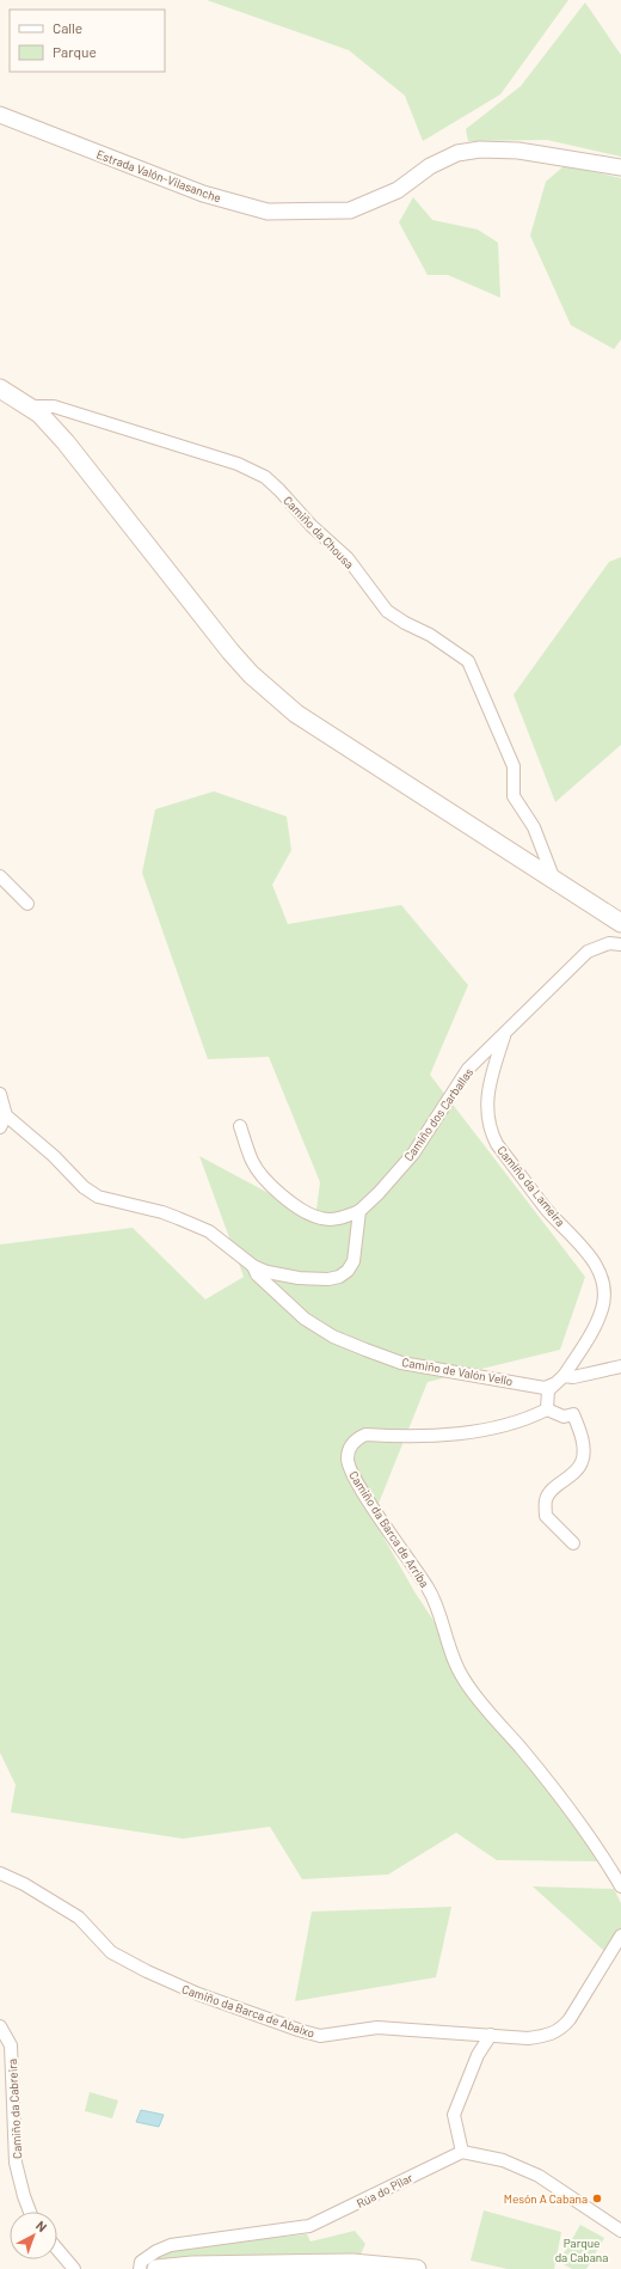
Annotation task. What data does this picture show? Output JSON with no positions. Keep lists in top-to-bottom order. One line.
{"streets":{"street":["Estrada Valón-Vilasanche","Camiño da Chousa","Camiño dos Carballas","Camiño da Lameira","Camiño de Valón Vello","Camiño da Barca de Arriba","Camiño da Barca de Abaixo","Camiño da Cabreira","Rúa do Pilar"]},"crossings":[["Camiño dos Carballas","Camiño da Lameira"]],"parks":["Parque da Cabana"],"places":["Mesón A Cabana"],"legend":["Calle","Parque"],"north":"top right"}
